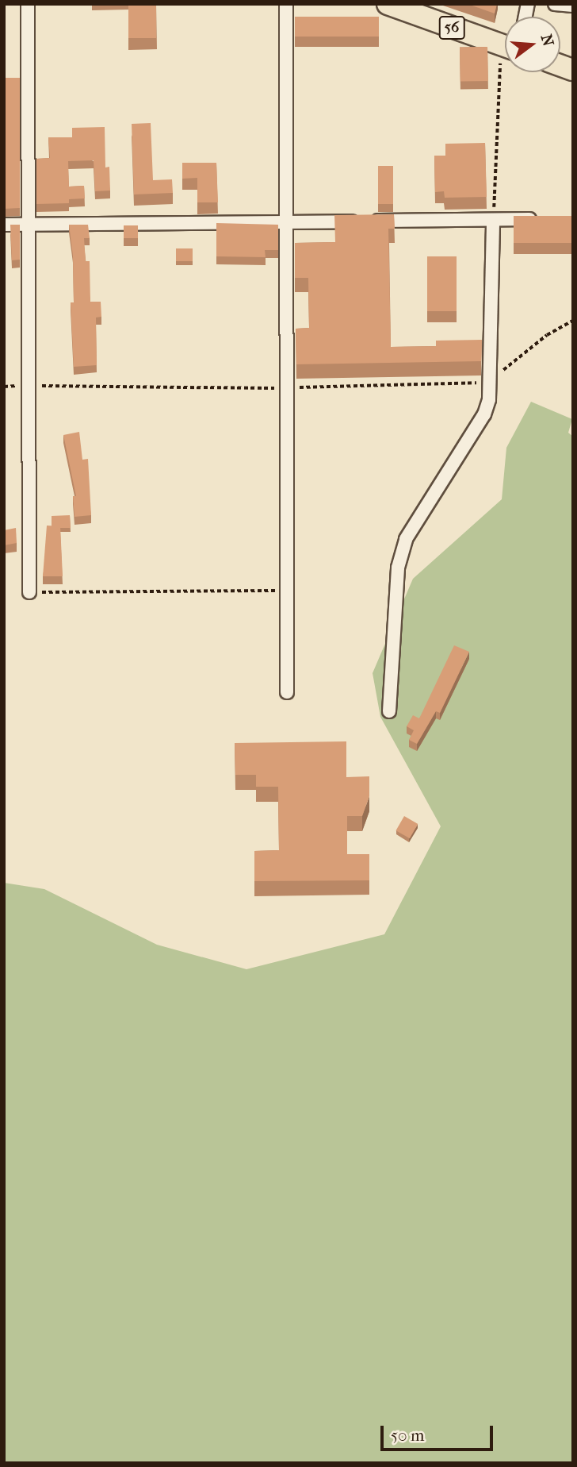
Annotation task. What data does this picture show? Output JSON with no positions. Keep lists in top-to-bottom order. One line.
{"streets":{"highway":["56"]},"scale_bar":"50 m","north":"right"}
